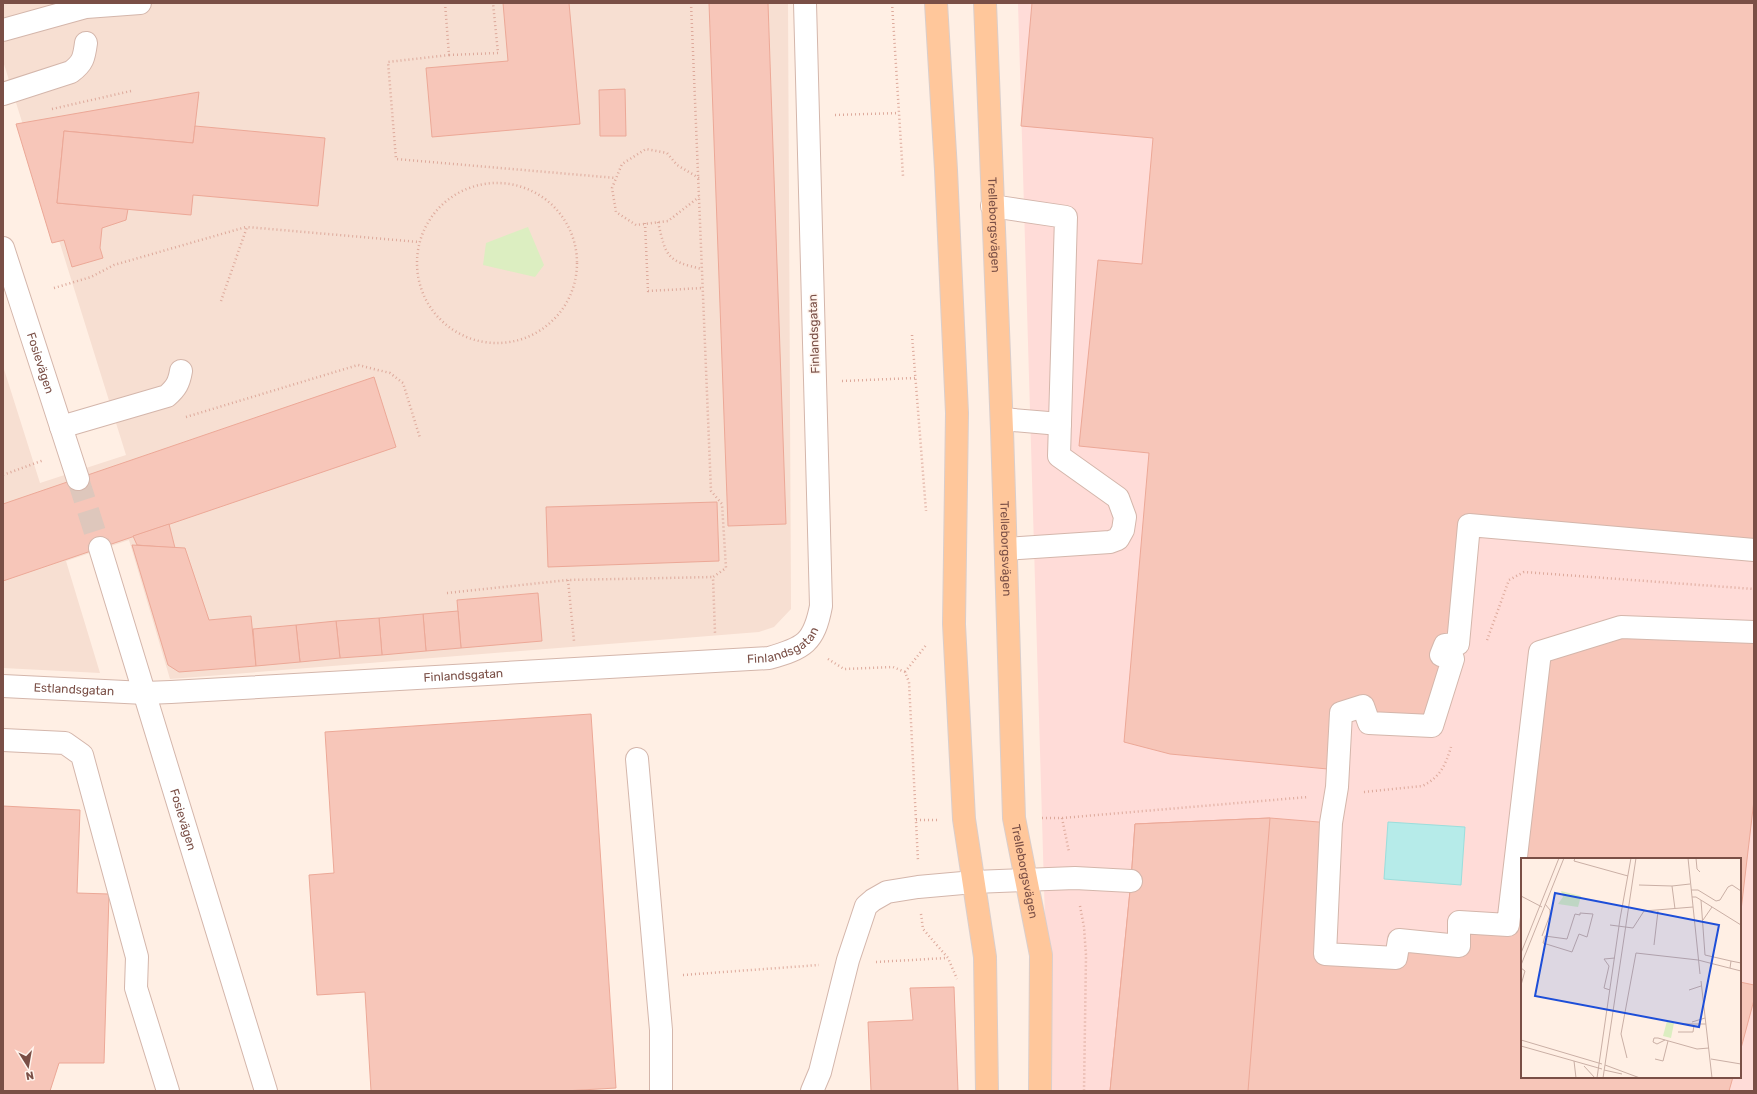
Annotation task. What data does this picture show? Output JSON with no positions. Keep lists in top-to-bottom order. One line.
{"streets":{"main road":["Trelleborgsvägen"],"street":["Finlandsgatan","Fosievägen","Estlandsgatan"]},"crossings":[["Finlandsgatan","Fosievägen"],["Finlandsgatan","Estlandsgatan"],["Fosievägen","Estlandsgatan"]],"north":"bottom"}
